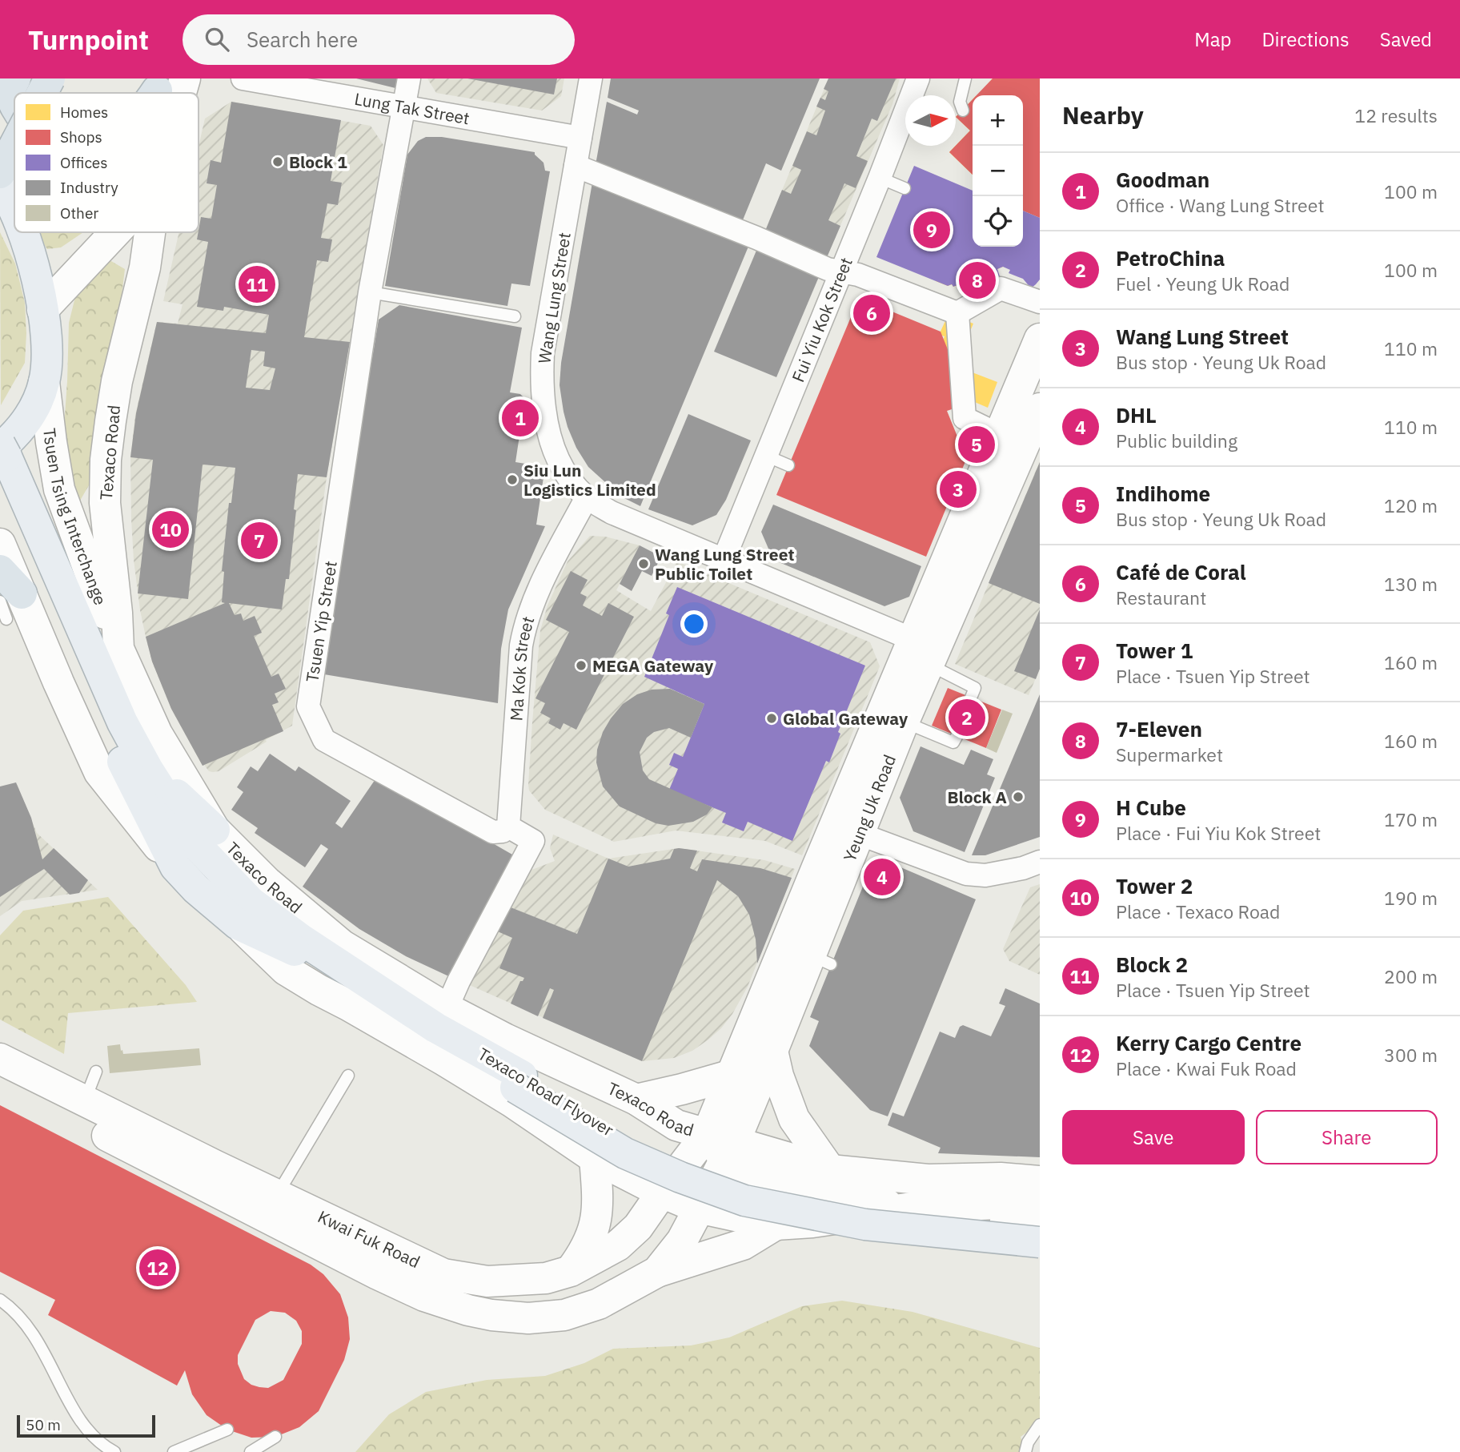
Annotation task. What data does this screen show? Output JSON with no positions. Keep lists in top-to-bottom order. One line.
{"streets":{"main road":["Texaco Road","Tsuen Tsing Interchange","Yeung Uk Road","Texaco Road Flyover","Kwai Fuk Road"],"street":["Lung Tak Street","Wang Lung Street","Fui Yiu Kok Street","Tsuen Yip Street","Ma Kok Street"]},"crossings":[["Lung Tak Street","Wang Lung Street"],["Lung Tak Street","Tsuen Yip Street"],["Wang Lung Street","Fui Yiu Kok Street"],["Wang Lung Street","Ma Kok Street"],["Wang Lung Street","Yeung Uk Road"],["Texaco Road","Tsuen Tsing Interchange"],["Texaco Road","Yeung Uk Road"],["Texaco Road","Texaco Road Flyover"],["Texaco Road","Kwai Fuk Road"],["Tsuen Yip Street","Ma Kok Street"],["Yeung Uk Road","Kwai Fuk Road"]],"places":["Block 1","Siu Lun Logistics Limited","Wang Lung Street Public Toilet","MEGA Gateway","Global Gateway","Block A"],"legend":["Homes","Shops","Offices","Industry","Other"],"scale_bar":"50 m","north":"right","page":{"header":"Turnpoint","search":"Search here","nav":["Map","Directions","Saved"],"heading":["Nearby","12 results"],"map_buttons":["+","−"],"list":[{"mark":"1","name":"Goodman","note":"Office · Wang Lung Street","value":"100 m"},{"mark":"2","name":"PetroChina","note":"Fuel · Yeung Uk Road","value":"100 m"},{"mark":"3","name":"Wang Lung Street","note":"Bus stop · Yeung Uk Road","value":"110 m"},{"mark":"4","name":"DHL","note":"Public building","value":"110 m"},{"mark":"5","name":"Indihome","note":"Bus stop · Yeung Uk Road","value":"120 m"},{"mark":"6","name":"Café de Coral","note":"Restaurant","value":"130 m"},{"mark":"7","name":"Tower 1","note":"Place · Tsuen Yip Street","value":"160 m"},{"mark":"8","name":"7-Eleven","note":"Supermarket","value":"160 m"},{"mark":"9","name":"H Cube","note":"Place · Fui Yiu Kok Street","value":"170 m"},{"mark":"10","name":"Tower 2","note":"Place · Texaco Road","value":"190 m"},{"mark":"11","name":"Block 2","note":"Place · Tsuen Yip Street","value":"200 m"},{"mark":"12","name":"Kerry Cargo Centre","note":"Place · Kwai Fuk Road","value":"300 m"}],"pins":["9","8","11","6","1","5","3","10","7","2","4","12"],"buttons":["Save","Share"],"scale":"50 m"}}
